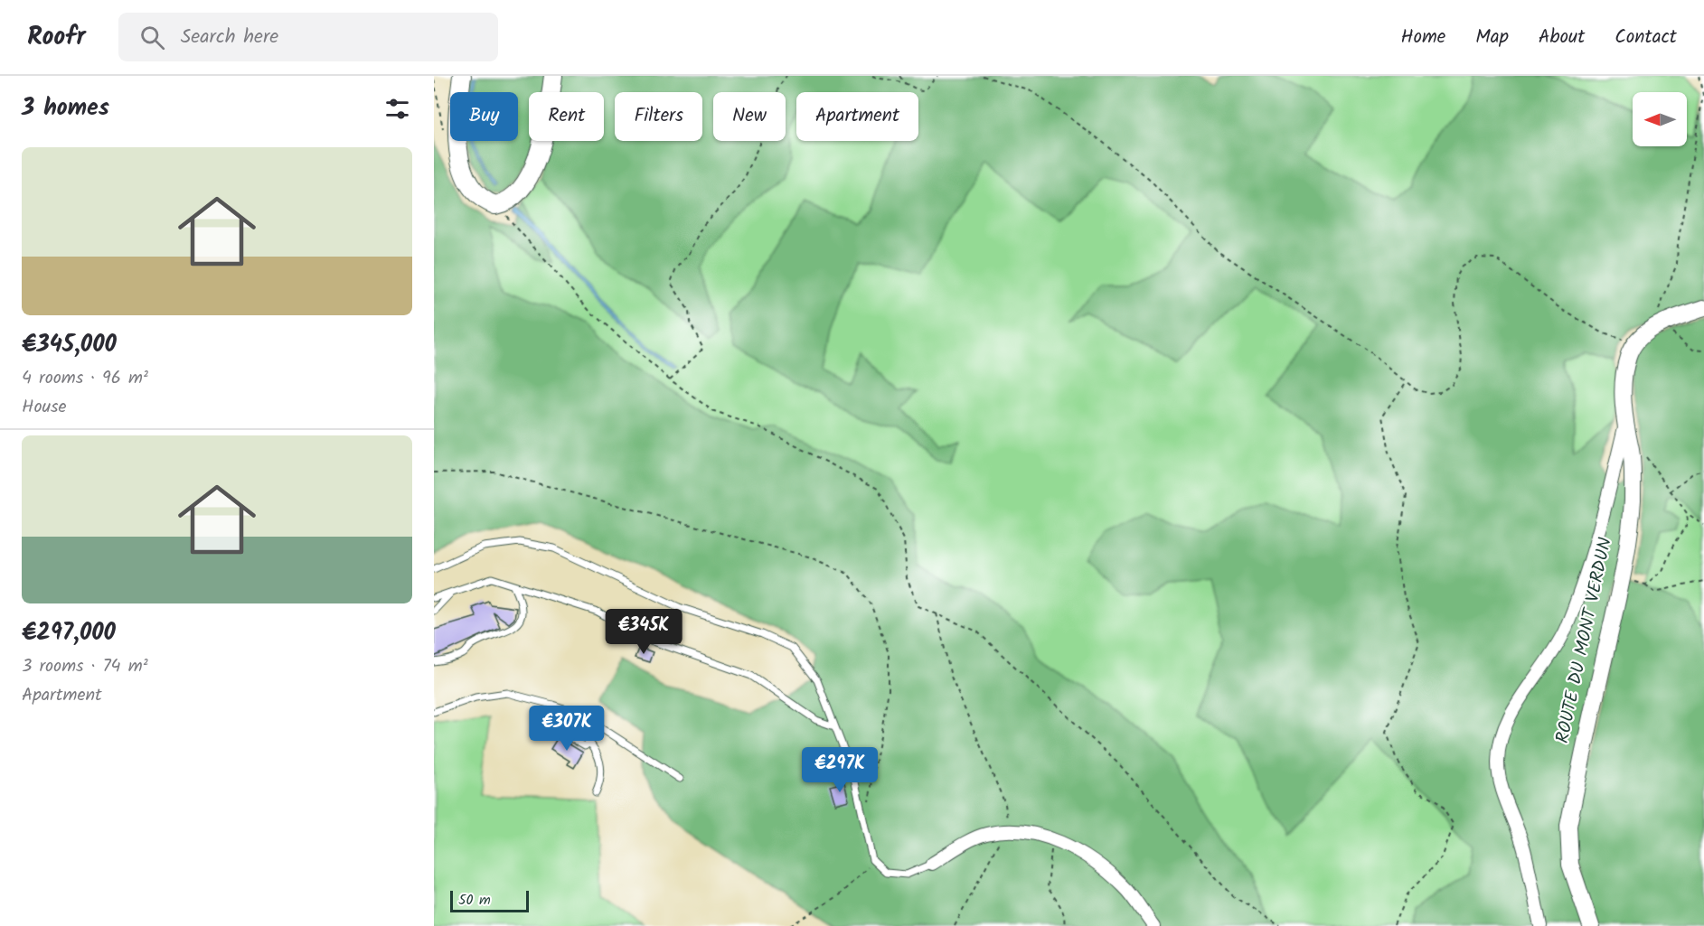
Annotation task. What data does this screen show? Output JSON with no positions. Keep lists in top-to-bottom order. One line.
{"streets":{"street":["ROUTE DU MONT VERDUN"]},"scale_bar":"50 m","north":"left","page":{"header":"Roofr","search":"Search here","nav":["Home","Map","About","Contact"],"heading":"3 homes","chip":["Buy","Rent","Filters","New","Apartment"],"list":[{"name":"€345,000","note":"4 rooms · 96 m² · House"},{"name":"€297,000","note":"3 rooms · 74 m² · Apartment"}],"price":["€345K","€307K","€297K"],"scale":"50 m"}}
